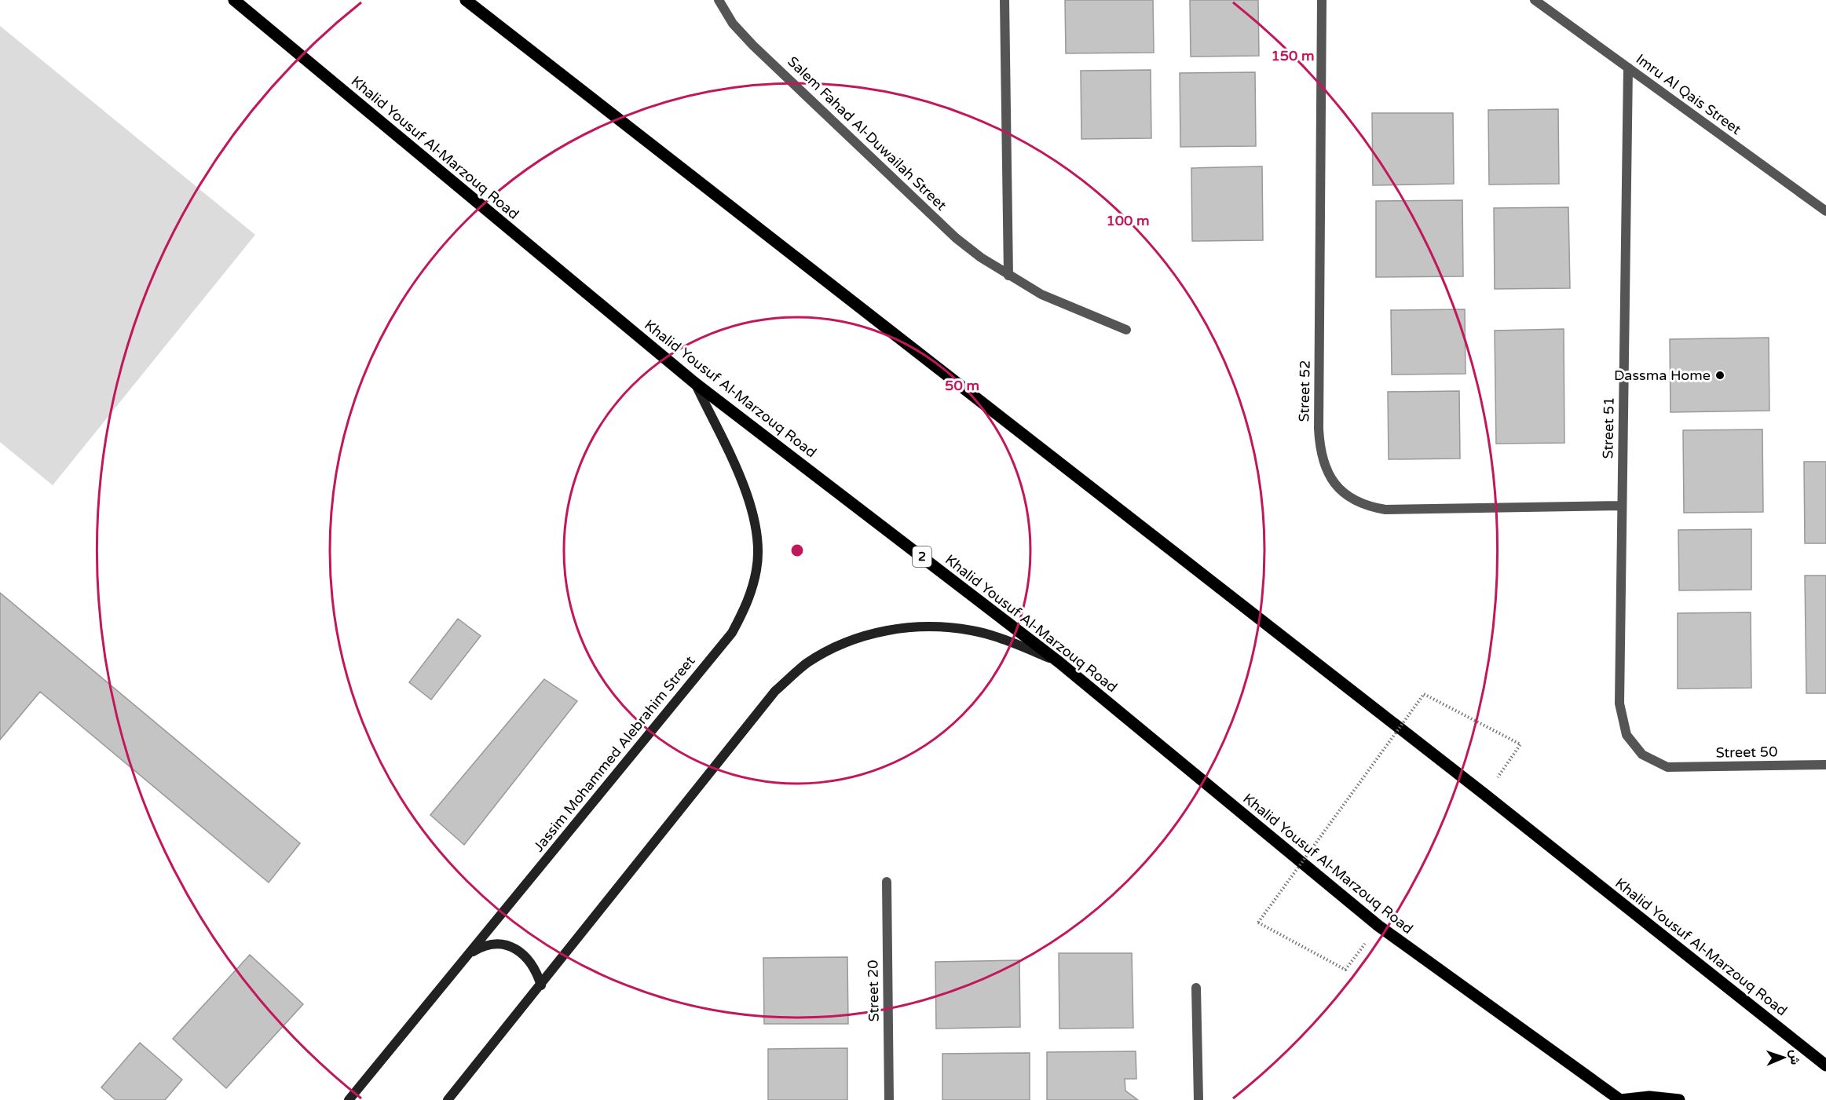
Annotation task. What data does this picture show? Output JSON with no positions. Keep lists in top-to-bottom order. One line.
{"streets":{"main road":["Khalid Yousuf Al-Marzouq Road","2"],"street":["Imru Al Qais Street","Salem Fahad Al-Duwailah Street","Street 52","Street 51","Street 50","Jassim Mohammed Alebrahim Street","Street 20"]},"crossings":[["Imru Al Qais Street","Street 51"],["Khalid Yousuf Al-Marzouq Road","Jassim Mohammed Alebrahim Street"],["Street 52","Street 51"],["Street 51","Street 50"]],"places":["Dassma Home"],"north":"right","rings":["150 m","100 m","50 m"]}
